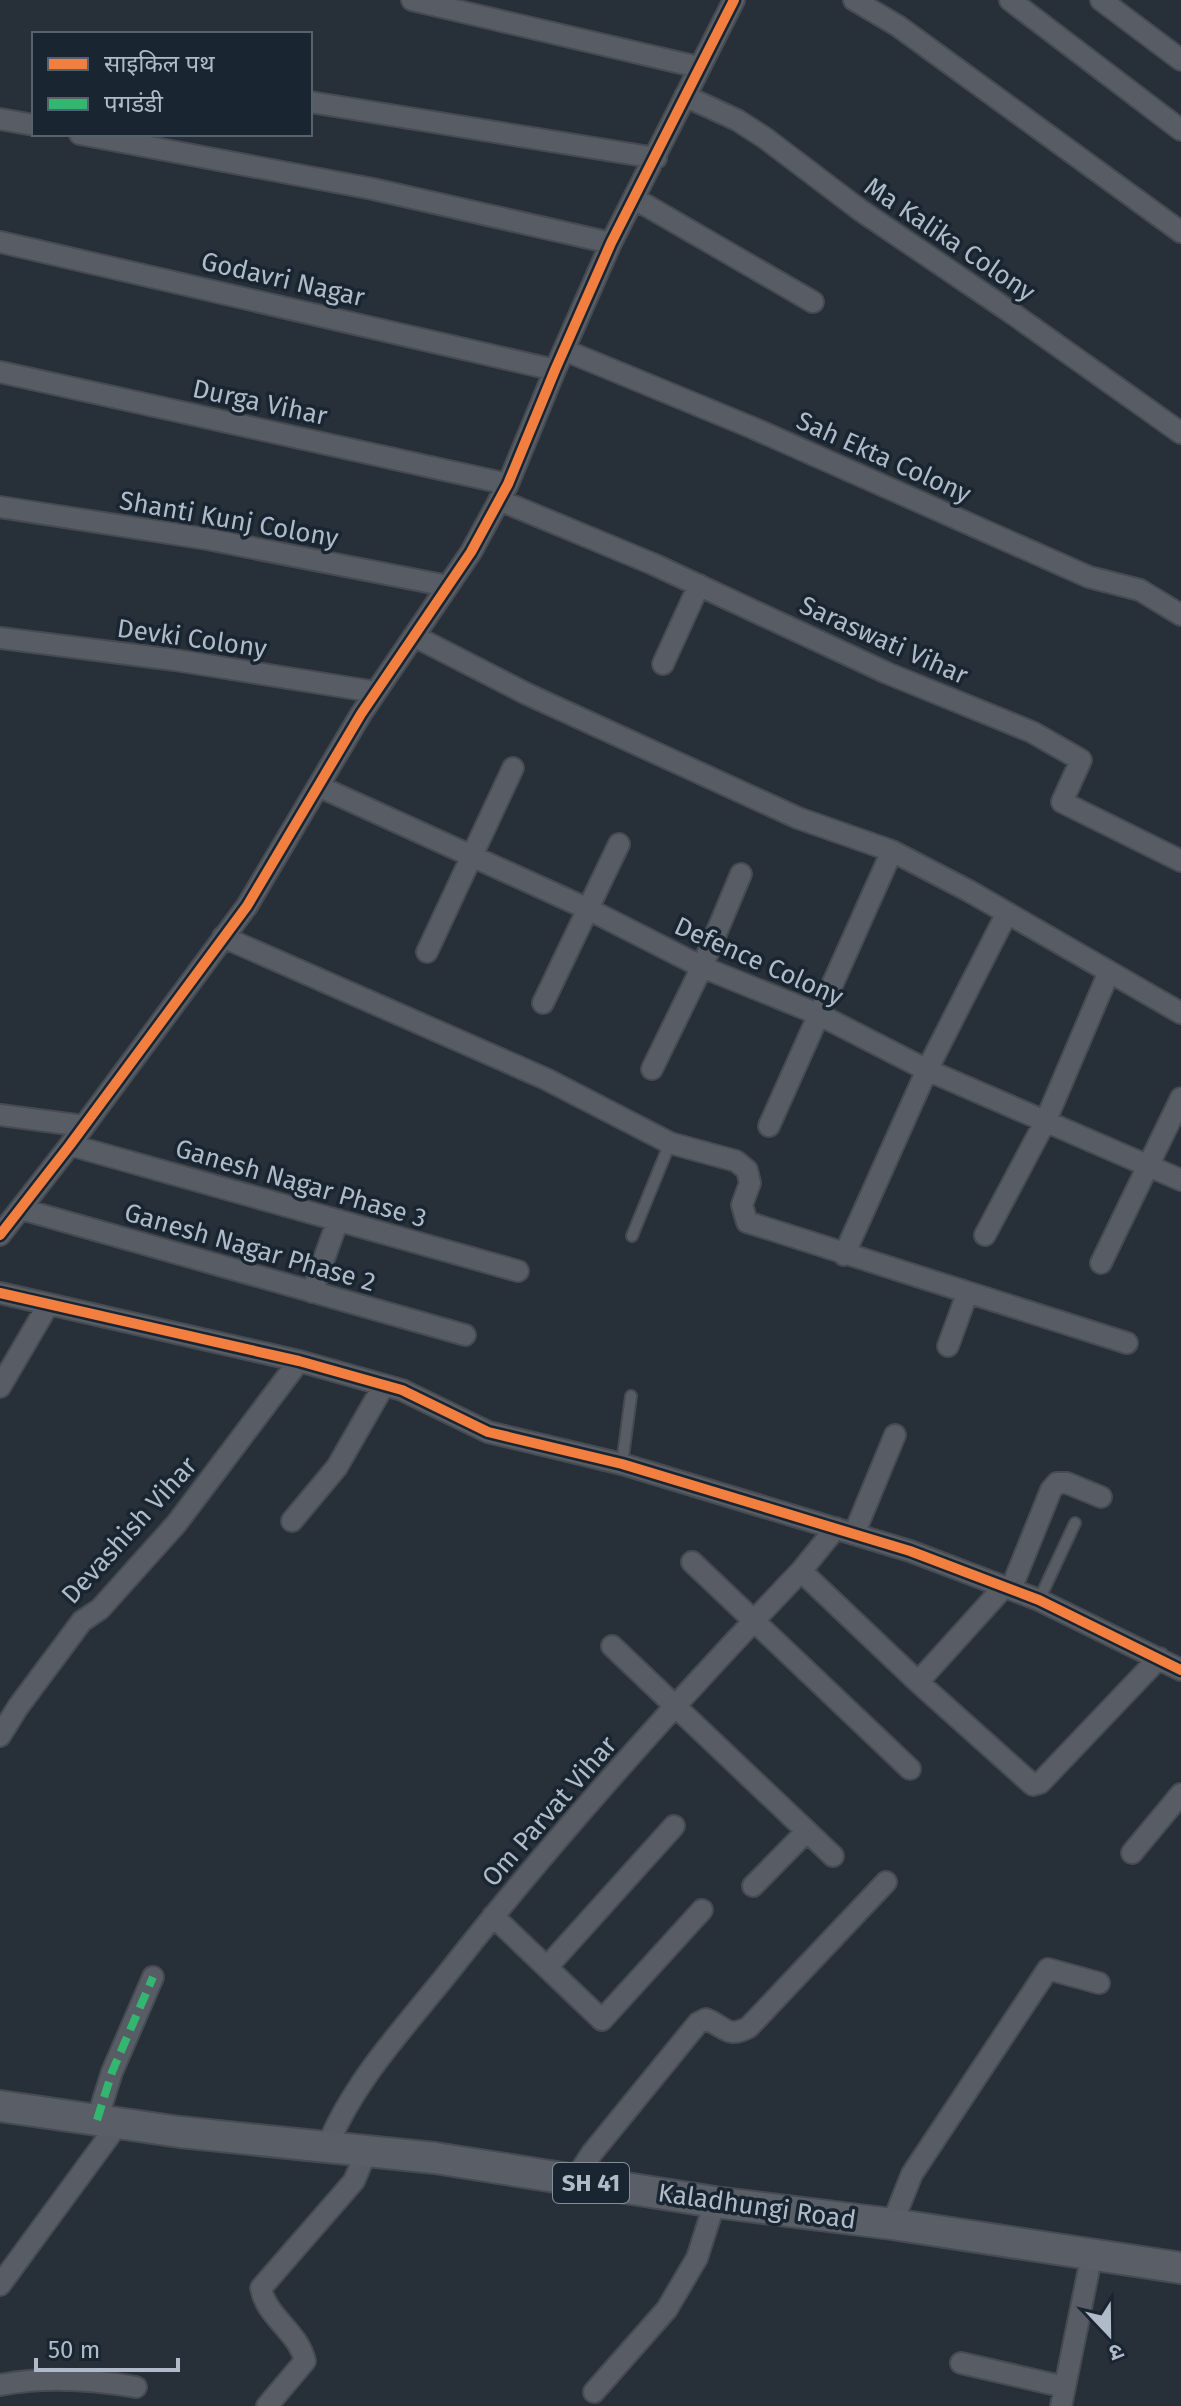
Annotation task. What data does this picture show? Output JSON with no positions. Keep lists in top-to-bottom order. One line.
{"streets":{"main road":["SH 41","Kaladhungi Road"],"street":["Ma Kalika Colony","Godavri Nagar","Durga Vihar","Sah Ekta Colony","Shanti Kunj Colony","Devki Colony","Saraswati Vihar","Defence Colony","Ganesh Nagar Phase 3","Ganesh Nagar Phase 2","Devashish Vihar","Om Parvat Vihar"]},"crossings":[["Durga Vihar","Saraswati Vihar"],["Om Parvat Vihar","Kaladhungi Road"]],"legend":["साइकिल पथ","पगडंडी"],"scale_bar":"50 m","north":"bottom"}
